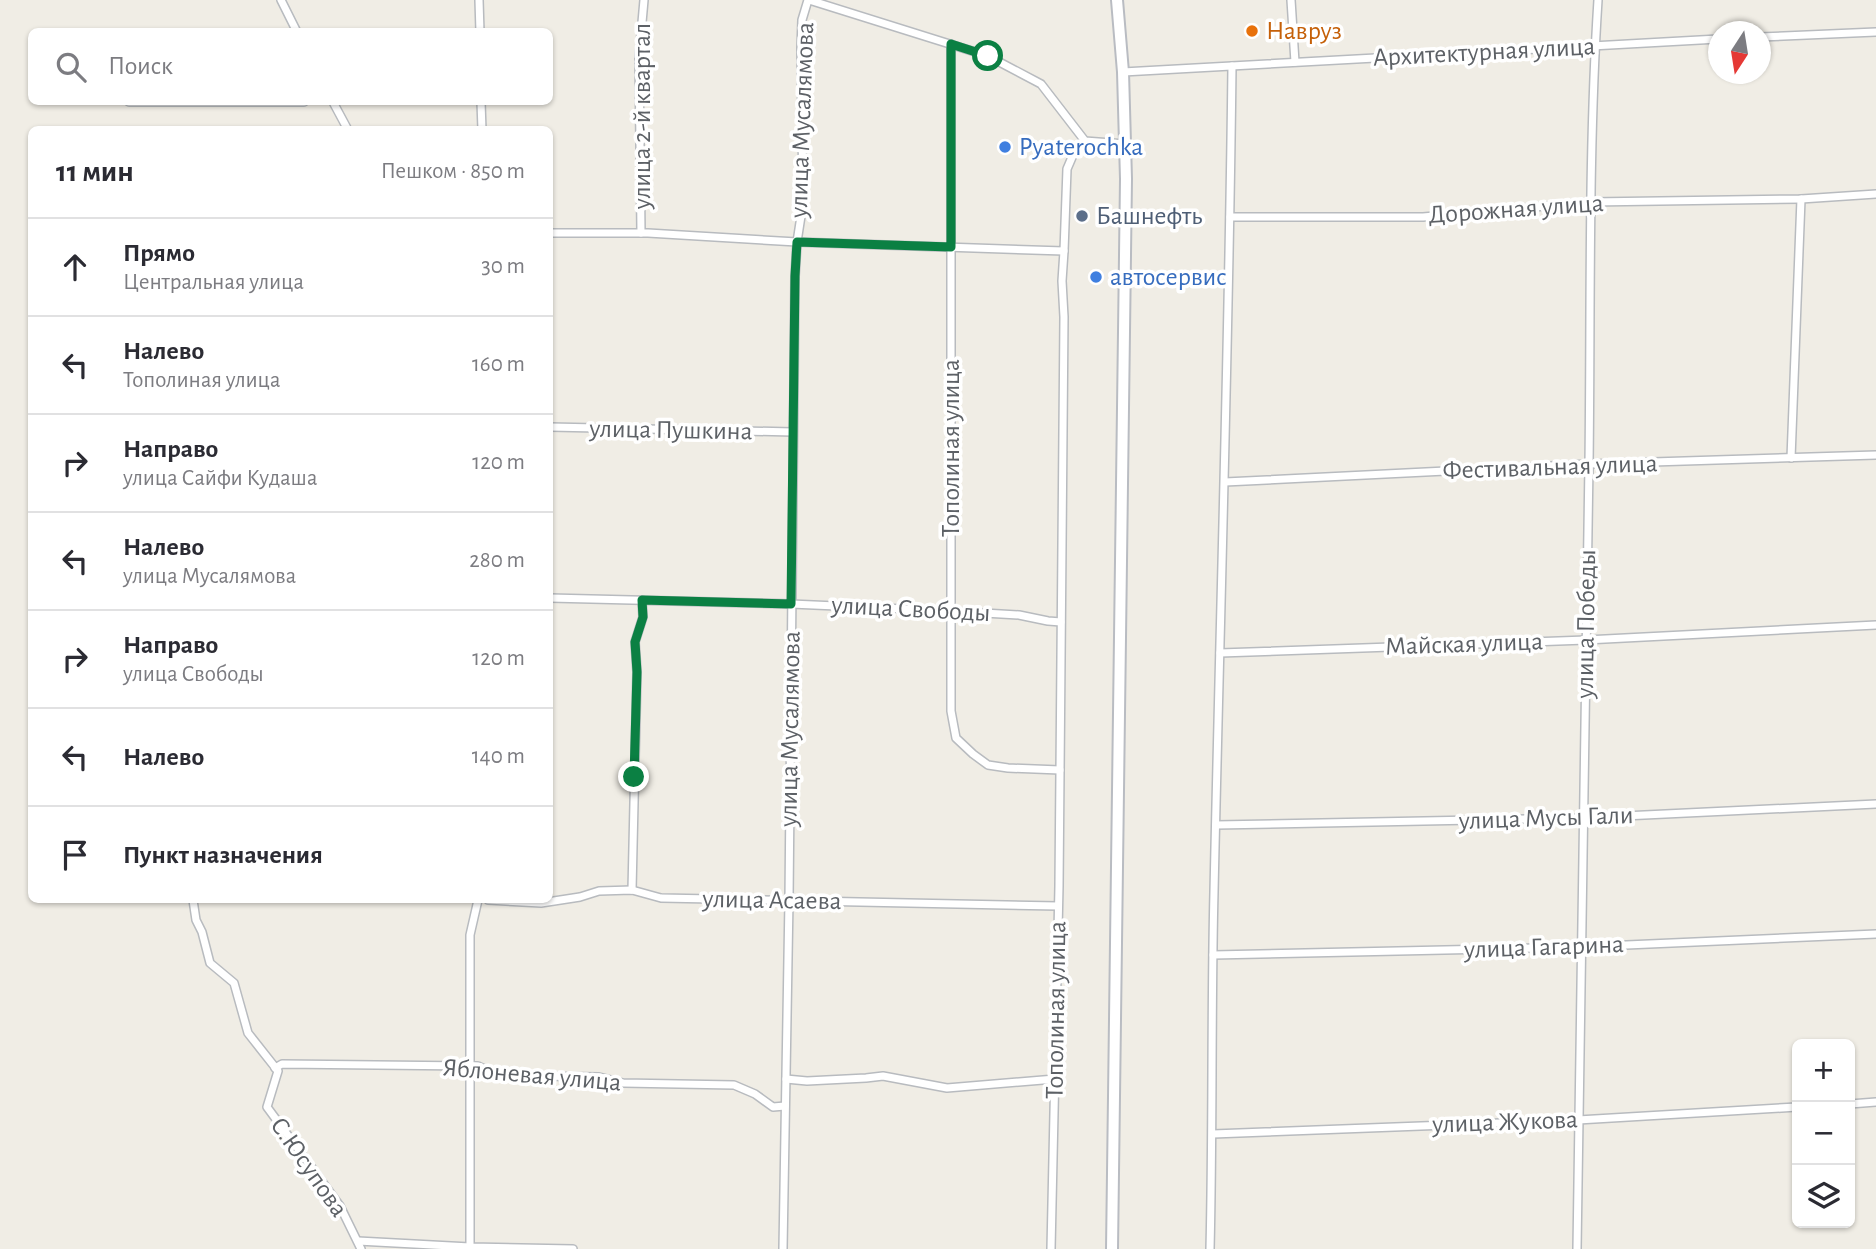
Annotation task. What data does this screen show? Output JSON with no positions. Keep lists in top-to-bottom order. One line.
{"streets":{"street":["Архитектурная улица","улица 2-й квартал","улица Мусалямова","Дорожная улица","улица Пушкина","Тополиная улица","Фестивальная улица","улица Свободы","улица Победы","Майская улица","улица Мусы Гали","улица Асаева","улица Гагарина","Яблоневая улица","улица Жукова","С.Юсупова"]},"crossings":[["Архитектурная улица","улица Победы"],["улица Мусалямова","улица Пушкина"],["улица Мусалямова","улица Свободы"],["улица Мусалямова","улица Асаева"],["улица Мусалямова","Яблоневая улица"],["Дорожная улица","улица Победы"],["Тополиная улица","улица Свободы"],["Тополиная улица","улица Асаева"],["Фестивальная улица","улица Победы"],["улица Победы","Майская улица"],["улица Победы","улица Мусы Гали"],["улица Победы","улица Гагарина"],["улица Победы","улица Жукова"],["Яблоневая улица","С.Юсупова"]],"places":["Навруз","Pyaterochka","Башнефть","автосервис"],"north":"bottom","page":{"search":"Поиск","heading":["11 мин","Пешком · 850 m"],"list":[["Прямо","Центральная улица","30 m"],["Налево","Тополиная улица","160 m"],["Направо","улица Сайфи Кудаша","120 m"],["Налево","улица Мусалямова","280 m"],["Направо","улица Свободы","120 m"],["Налево","140 m"],"Пункт назначения"],"map_buttons":["+","−"]}}
